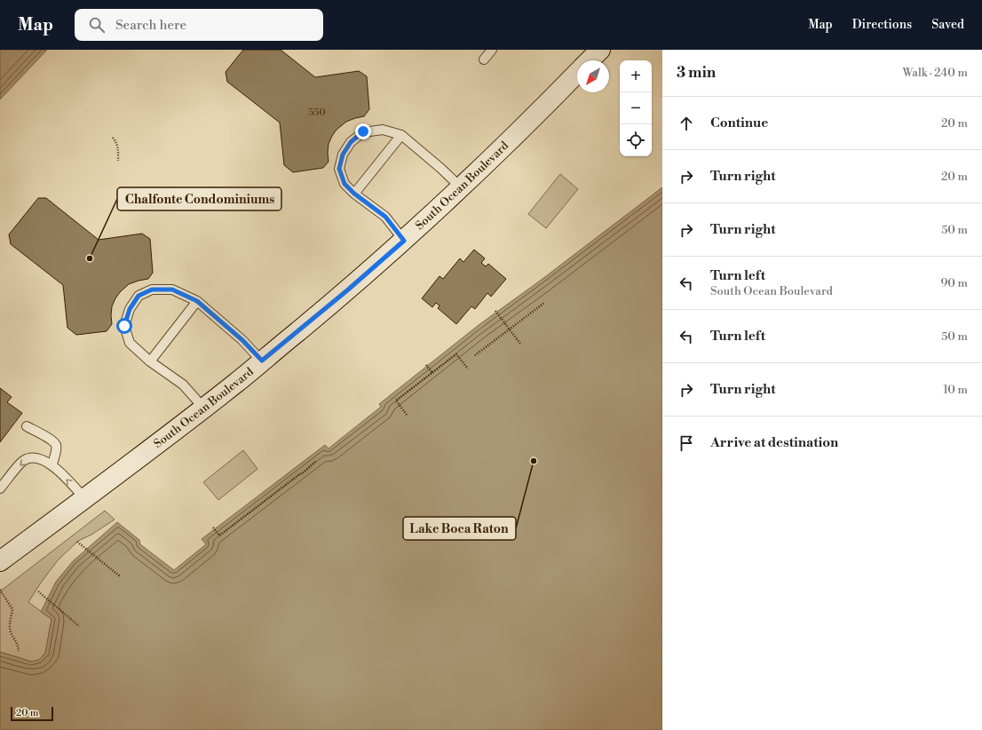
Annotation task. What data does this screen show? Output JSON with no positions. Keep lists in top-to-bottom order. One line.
{"streets":{"main road":["South Ocean Boulevard"]},"places":["Chalfonte Condominiums","Lake Boca Raton"],"house_numbers":["550"],"scale_bar":"20 m","north":"bottom left","page":{"header":"Map","search":"Search here","nav":["Map","Directions","Saved"],"heading":["3 min","Walk · 240 m"],"map_buttons":["+","−"],"list":[["Continue","20 m"],["Turn right","20 m"],["Turn right","50 m"],["Turn left","South Ocean Boulevard","90 m"],["Turn left","50 m"],["Turn right","10 m"],"Arrive at destination"],"scale":"20 m"}}
